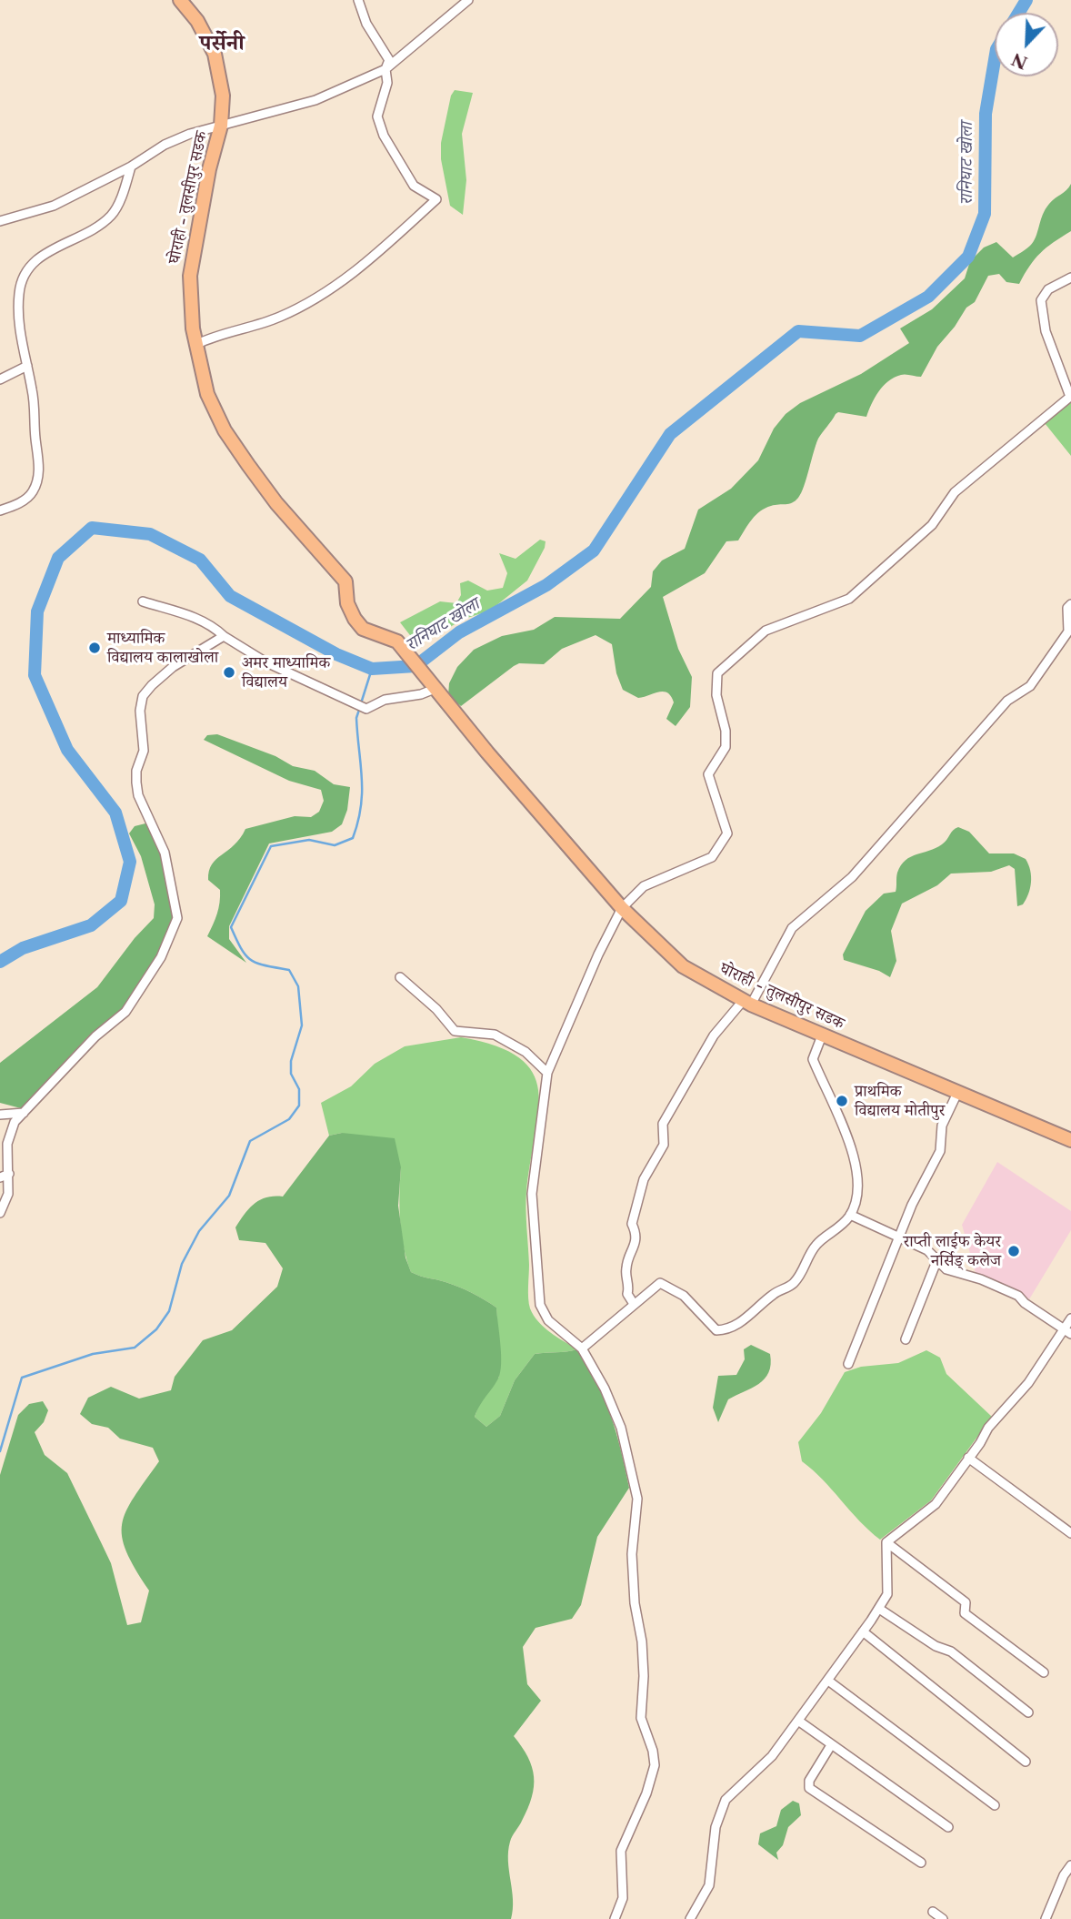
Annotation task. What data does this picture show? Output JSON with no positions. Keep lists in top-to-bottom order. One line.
{"streets":{"main road":["घोराही - तुलसीपुर सडक"]},"districts":["पर्सेनी"],"water":["रानिघाट खोला"],"places":["माध्यामिक विद्यालय कालाखोला","अमर माध्यामिक विद्यालय","प्राथमिक विद्यालय मोतीपुर","राप्ती लाईफ केयर नर्सिङ् कलेज"],"north":"bottom left"}
